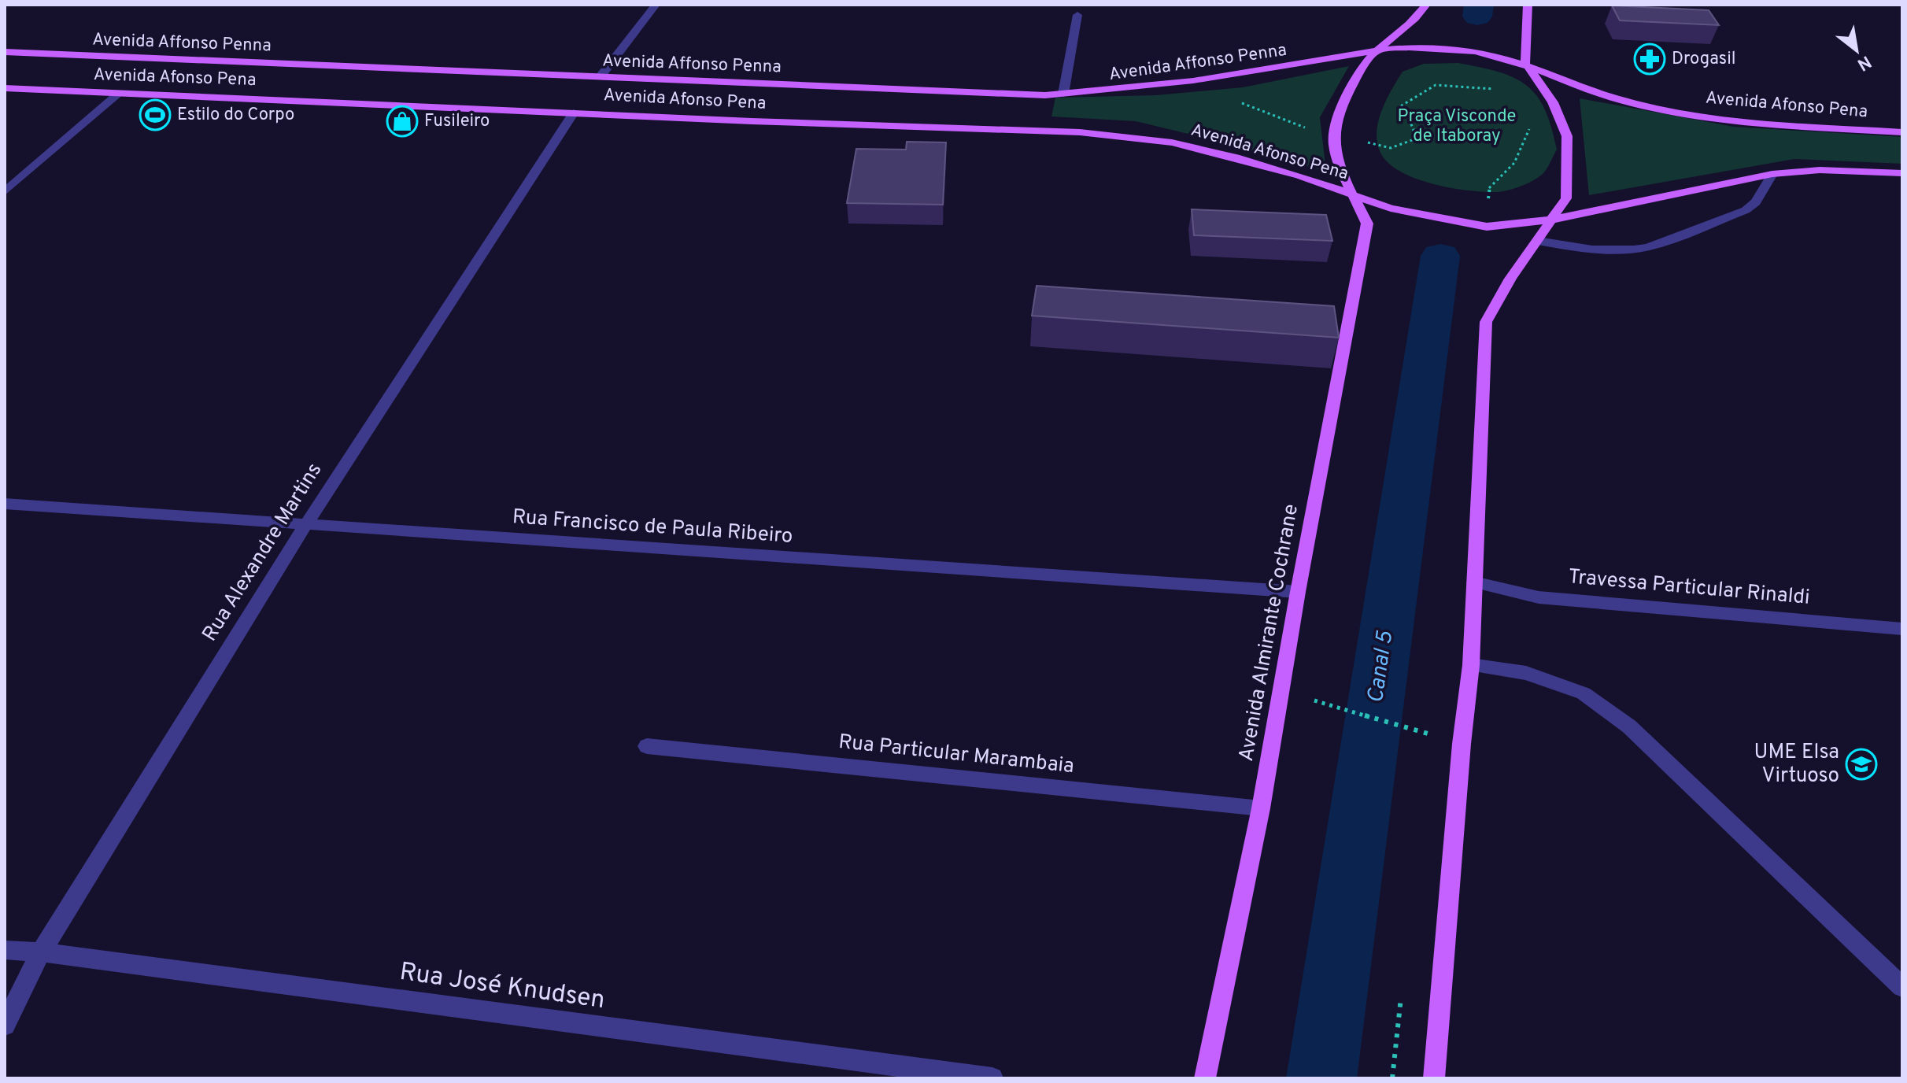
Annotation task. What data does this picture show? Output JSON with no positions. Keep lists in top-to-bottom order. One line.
{"streets":{"main road":["Avenida Affonso Penna","Avenida Afonso Pena","Avenida Almirante Cochrane"],"street":["Rua Francisco de Paula Ribeiro","Rua Alexandre Martins","Travessa Particular Rinaldi","Rua Particular Marambaia","Rua José Knudsen"]},"crossings":[["Avenida Affonso Penna","Avenida Afonso Pena"],["Avenida Affonso Penna","Avenida Almirante Cochrane"],["Avenida Afonso Pena","Rua Alexandre Martins"],["Avenida Afonso Pena","Avenida Almirante Cochrane"],["Rua Francisco de Paula Ribeiro","Rua Alexandre Martins"],["Rua Francisco de Paula Ribeiro","Avenida Almirante Cochrane"],["Rua Alexandre Martins","Rua José Knudsen"],["Avenida Almirante Cochrane","Rua Particular Marambaia"]],"water":["Canal 5"],"parks":["Praça Visconde de Itaboray"],"places":{"pharmacy":["Drogasil"],"sports":["Estilo do Corpo"],"shop":["Fusileiro"],"school or university":["UME Elsa Virtuoso"]},"north":"bottom right"}
